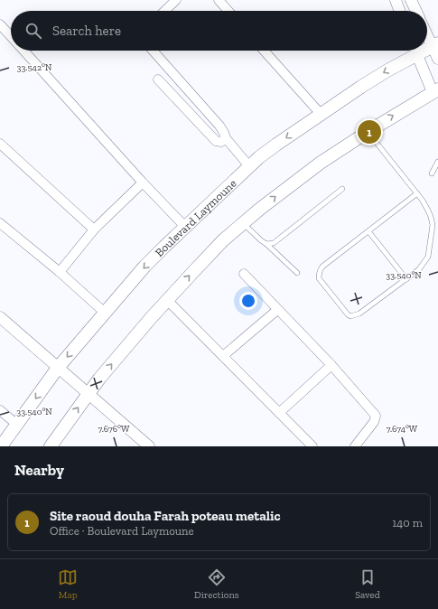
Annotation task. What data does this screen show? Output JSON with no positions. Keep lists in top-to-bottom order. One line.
{"streets":{"main road":["Boulevard Laymoune"]},"page":{"search":"Search here","pins":"1","heading":"Nearby","list":[{"mark":"1","name":"Site raoud douha Farah poteau metalic","note":"Office · Boulevard Laymoune","value":"140 m"}],"nav":["Map","Directions","Saved"]},"coordinates":["33.542°N","33.540°N","7.676°W","7.674°W"]}
